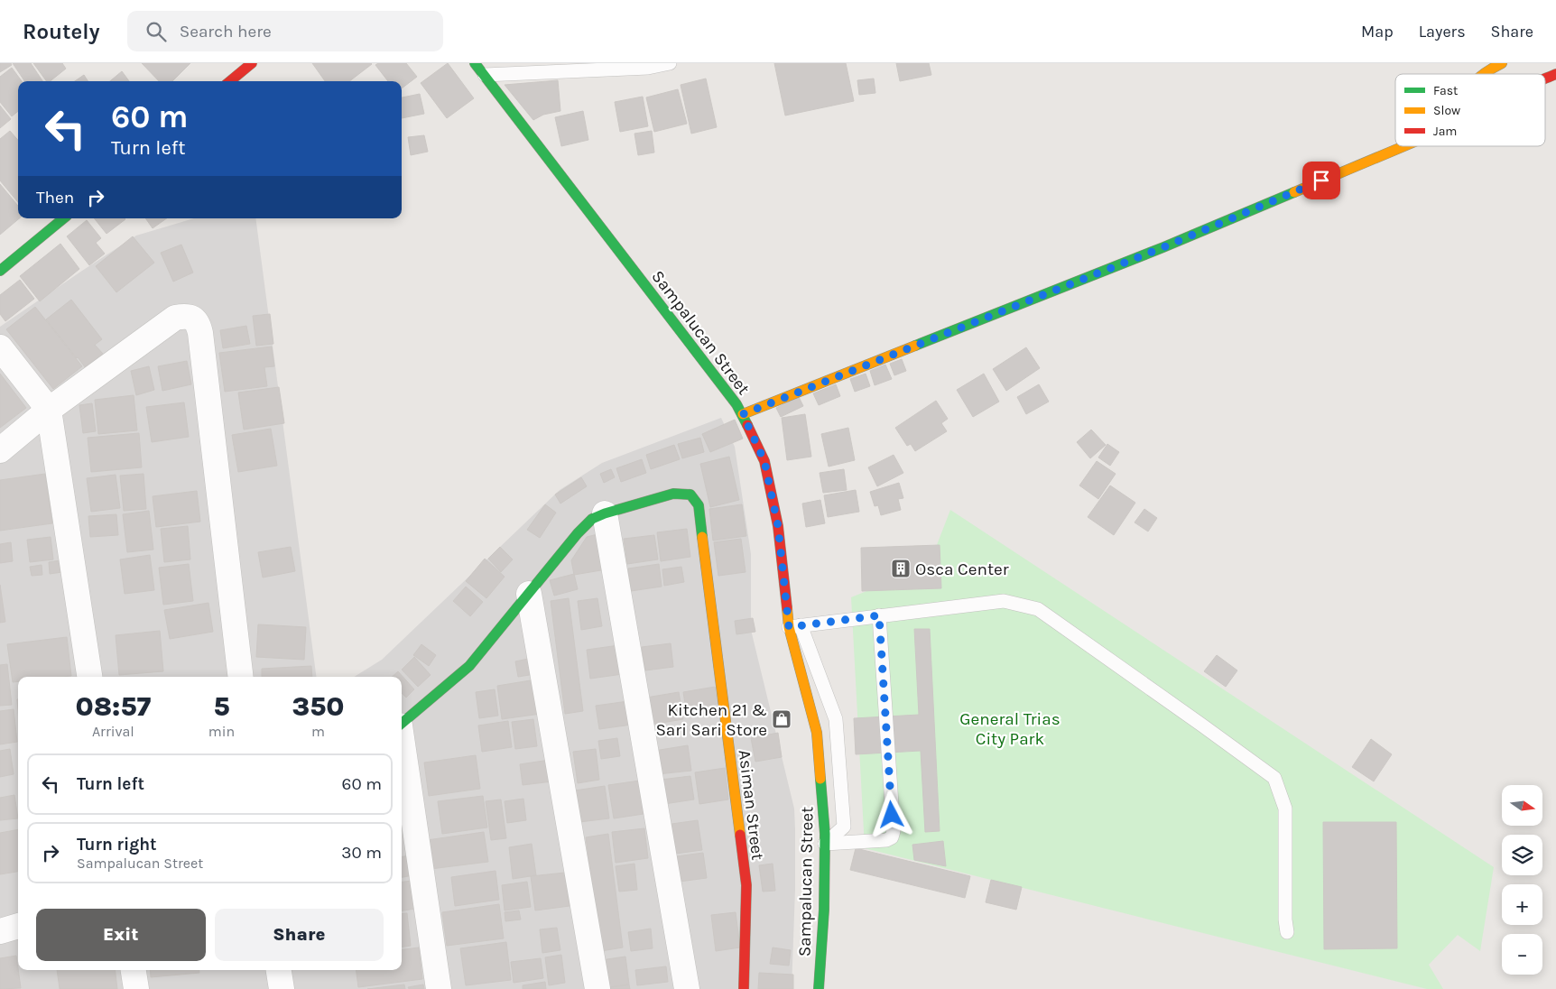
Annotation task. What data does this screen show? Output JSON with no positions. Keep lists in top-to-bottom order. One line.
{"streets":{"street":["Sampalucan Street","Asiman Street"]},"parks":["General Trias City Park"],"places":{"building":["Osca Center"],"shop":["Kitchen 21 & Sari Sari Store"]},"legend":["Fast","Slow","Jam"],"north":"right","page":{"header":"Routely","search":"Search here","nav":["Map","Layers","Share"],"turn":["60 m","Turn left"],"then":"Then","eta":["08:57","Arrival","5","min","350","m"],"list":[{"name":"Turn left","value":"60 m"},{"name":"Turn right","note":"Sampalucan Street","value":"30 m"}],"map_buttons":["+","−"],"buttons":["Exit","Share"]}}
